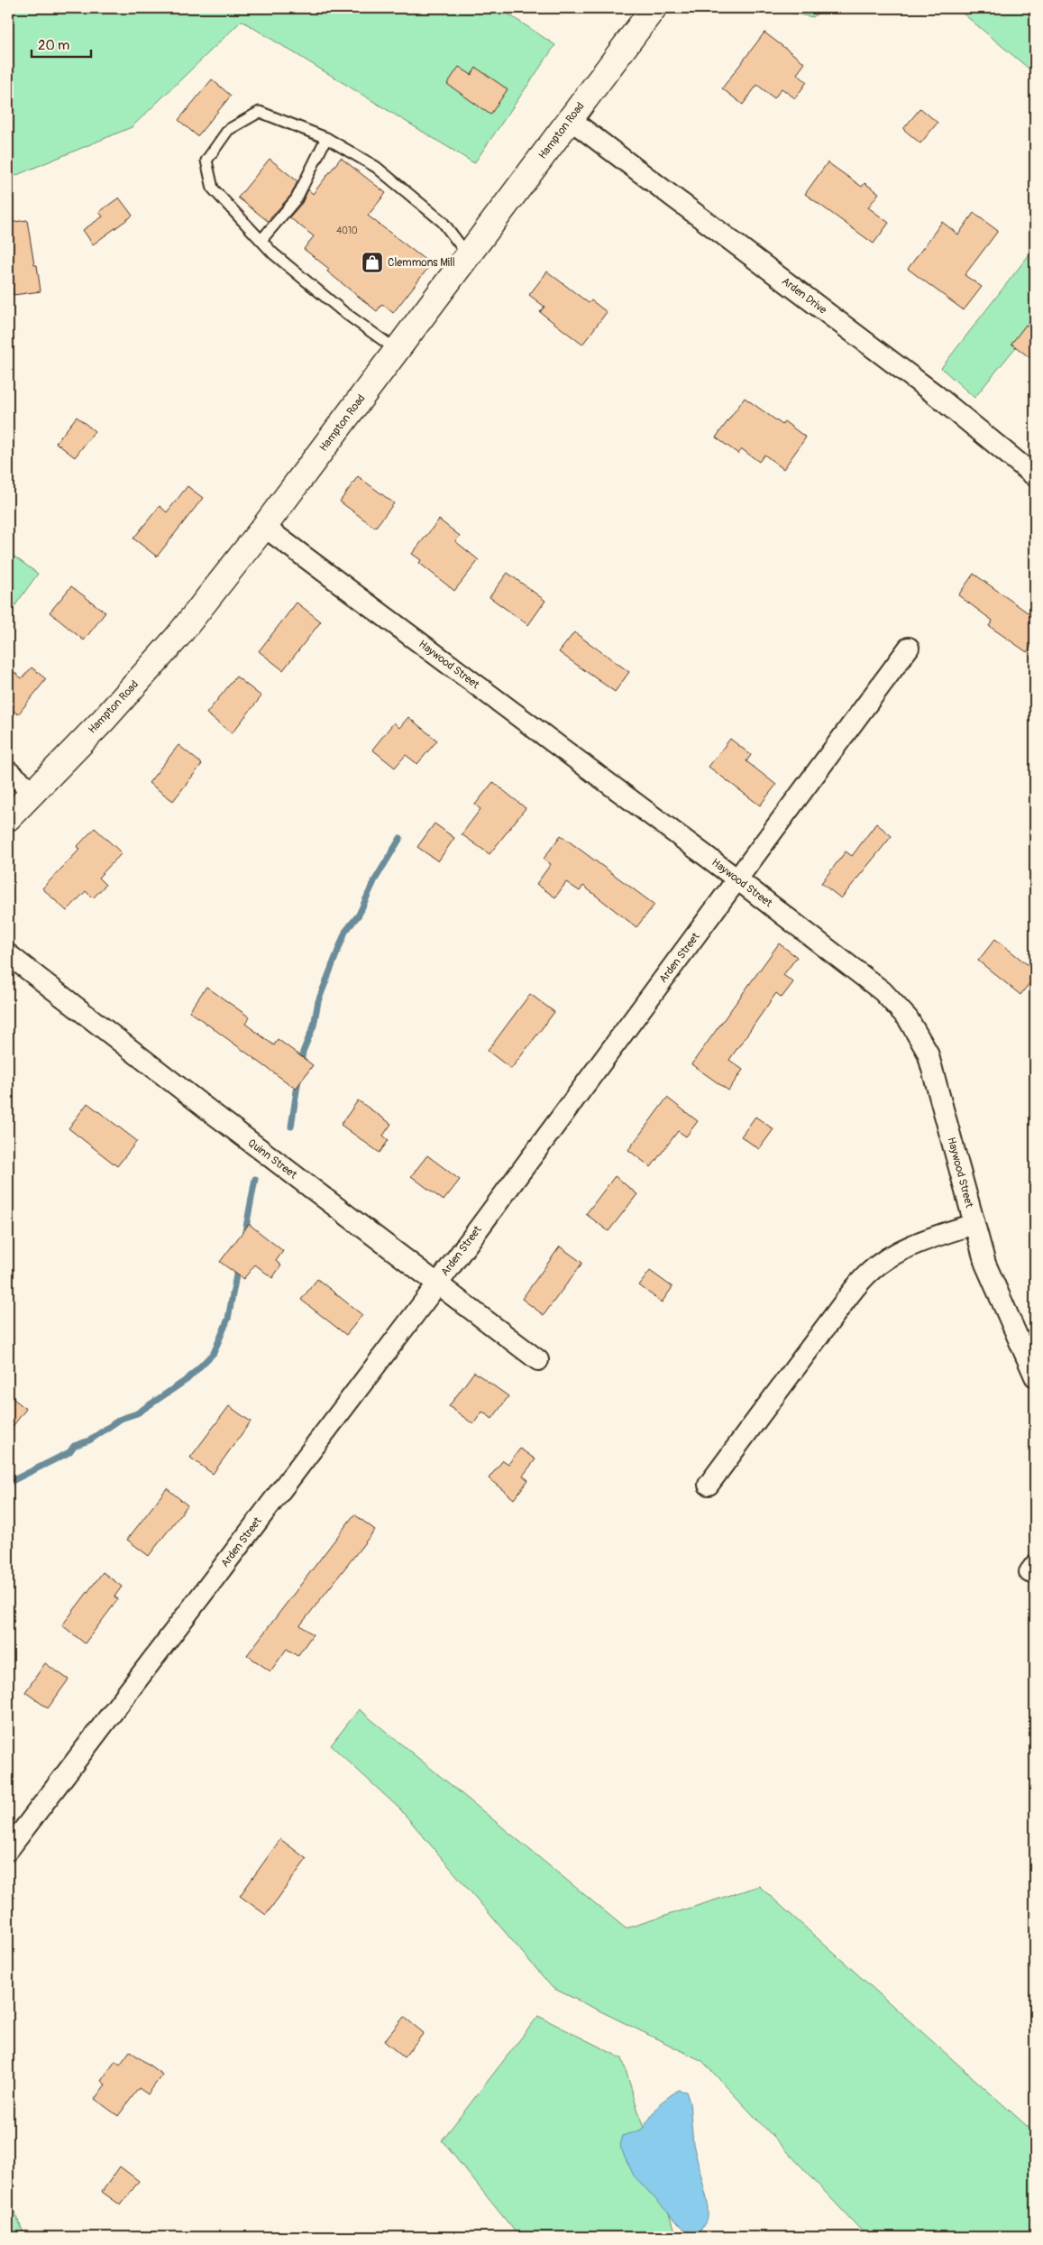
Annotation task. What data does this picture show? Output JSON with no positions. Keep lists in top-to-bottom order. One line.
{"streets":{"main road":["Hampton Road"],"street":["Arden Drive","Haywood Street","Arden Street","Quinn Street"]},"crossings":[["Hampton Road","Arden Drive"],["Hampton Road","Haywood Street"],["Haywood Street","Arden Street"],["Arden Street","Quinn Street"]],"places":{"shop":["Clemmons Mill"]},"house_numbers":["4010"],"scale_bar":"20 m"}
